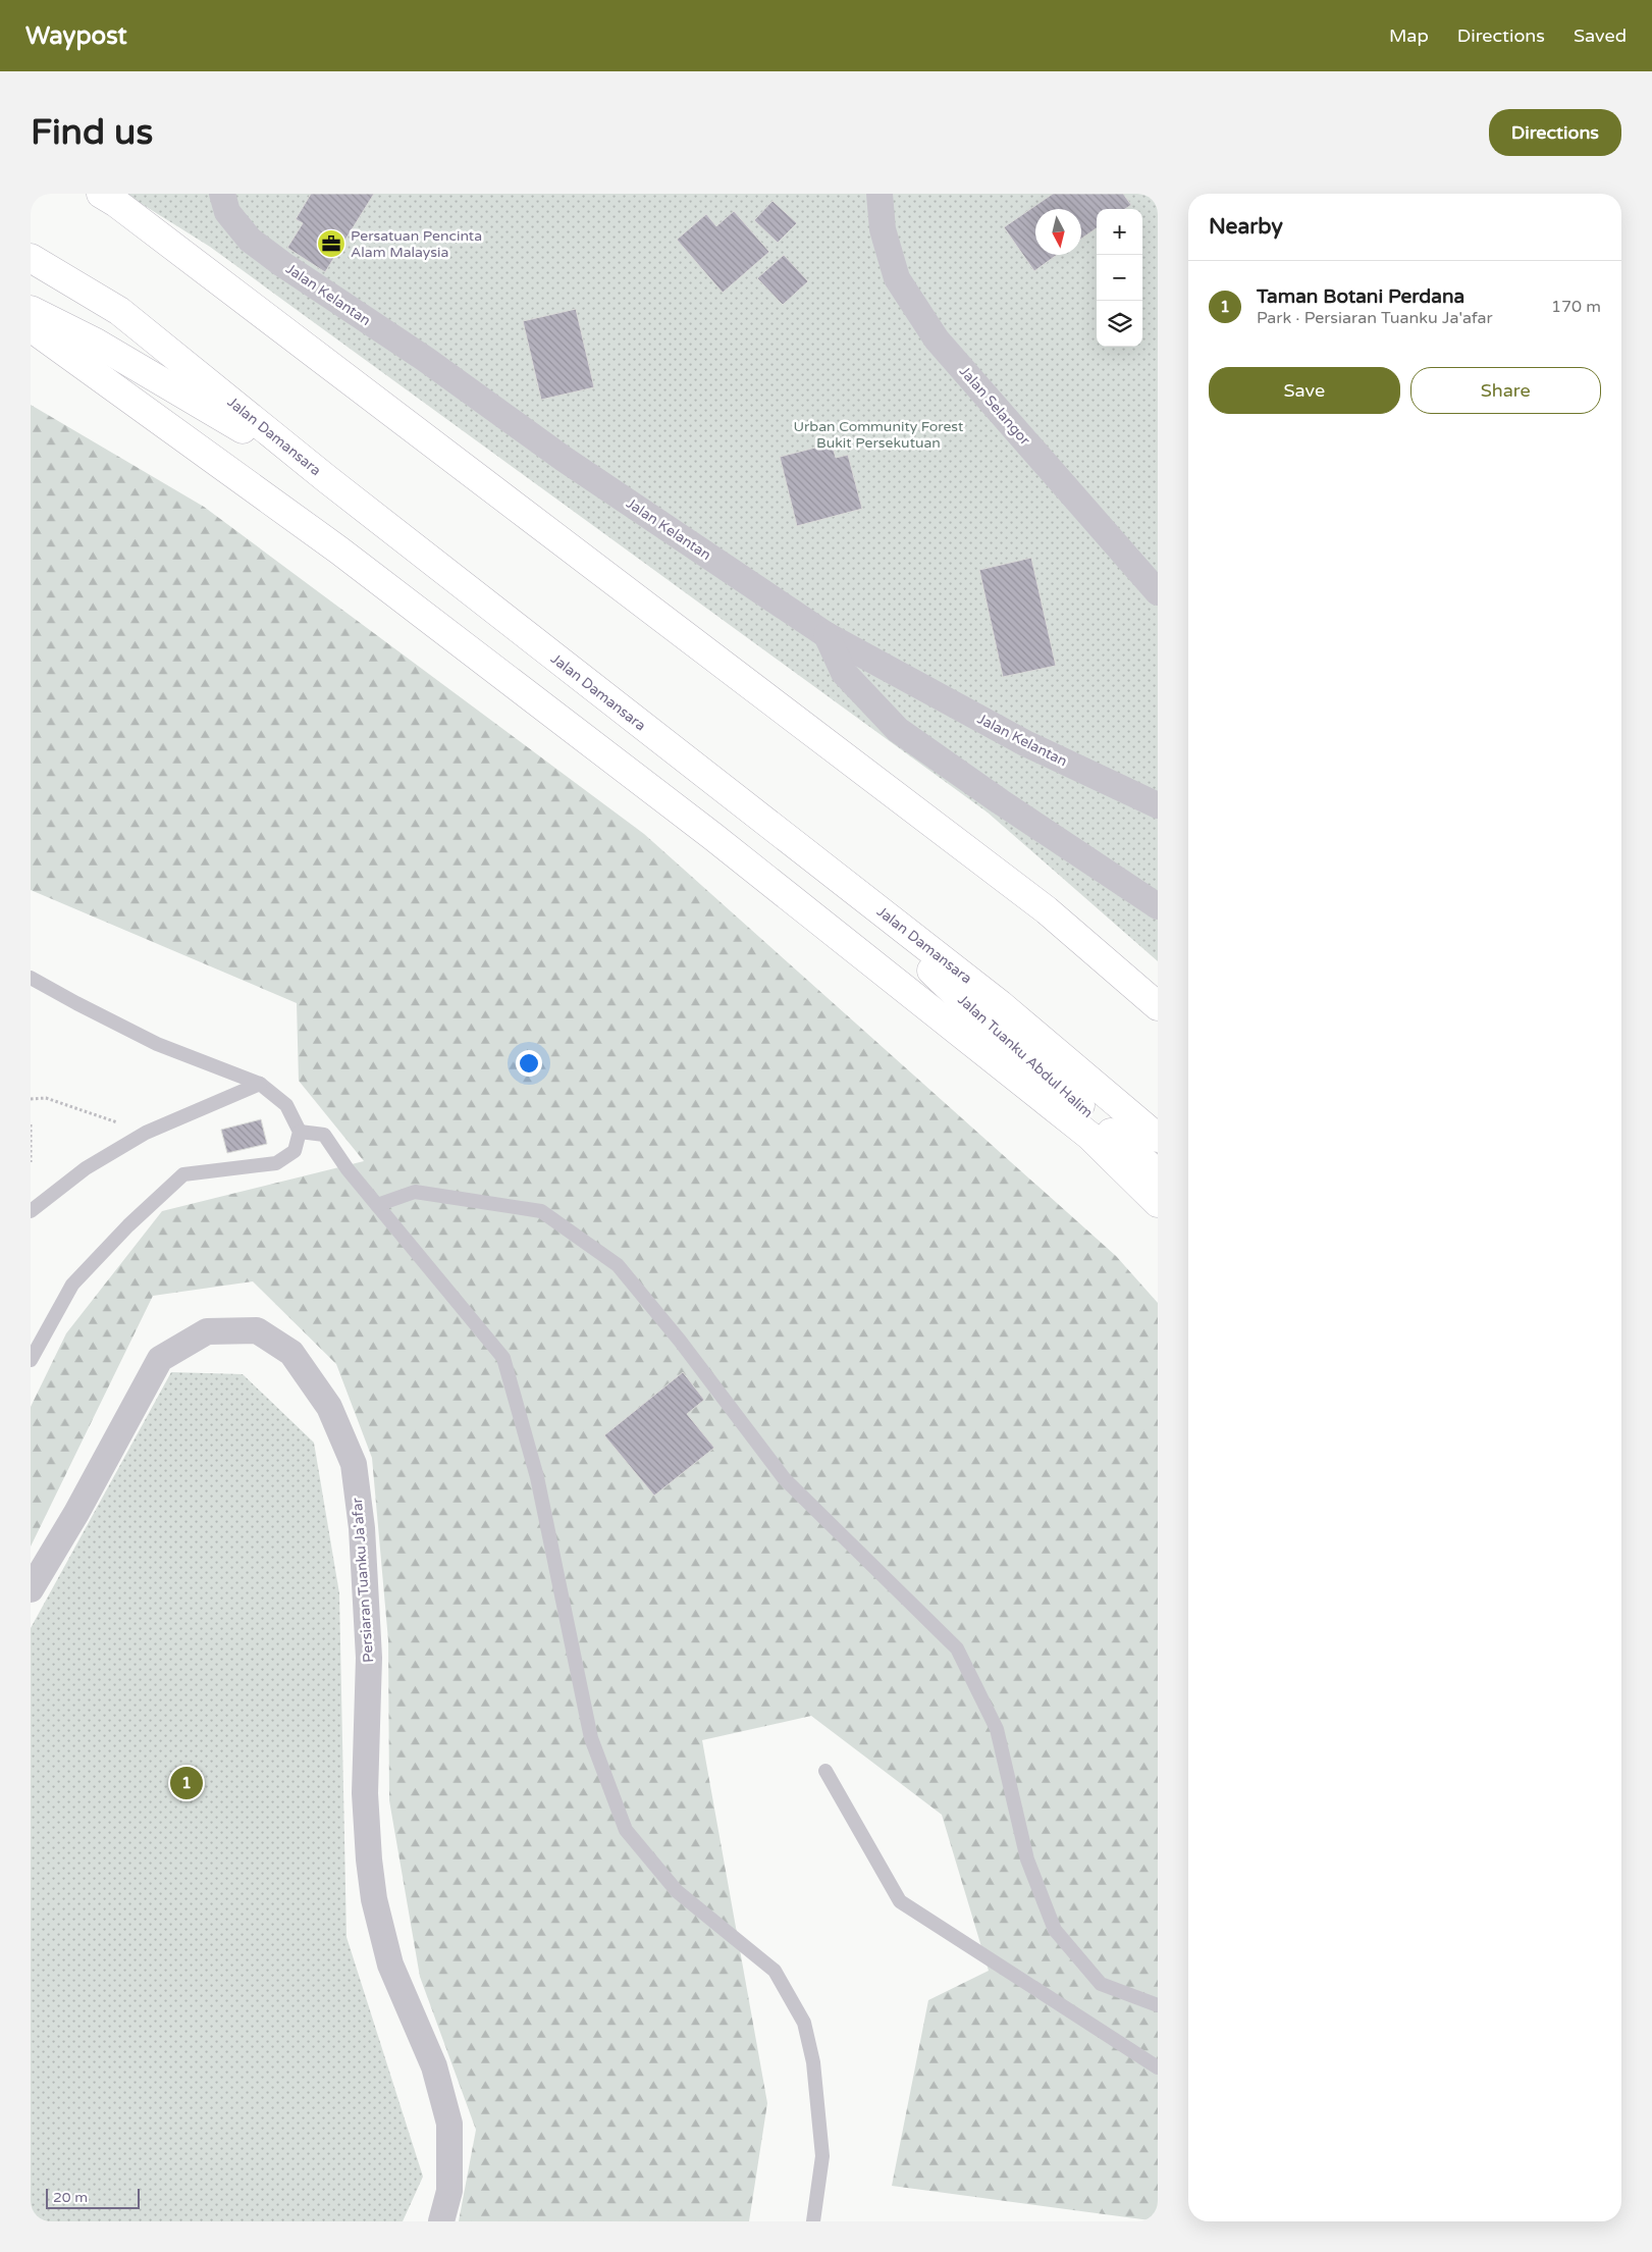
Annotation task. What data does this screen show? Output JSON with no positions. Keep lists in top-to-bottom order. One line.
{"streets":{"main road":["Jalan Damansara","Jalan Tuanku Abdul Halim"],"street":["Jalan Kelantan","Jalan Selangor","Persiaran Tuanku Ja'afar"]},"crossings":[["Jalan Damansara","Jalan Tuanku Abdul Halim"]],"parks":["Urban Community Forest Bukit Persekutuan"],"places":{"office":["Persatuan Pencinta Alam Malaysia"]},"scale_bar":"20 m","north":"bottom","page":{"header":"Waypost","nav":["Map","Directions","Saved"],"buttons":["Directions",["Save","Share"]],"title":"Find us","heading":"Nearby","map_buttons":["+","−"],"list":[{"mark":"1","name":"Taman Botani Perdana","note":"Park · Persiaran Tuanku Ja'afar","value":"170 m"}],"pins":"1","scale":"20 m"}}
